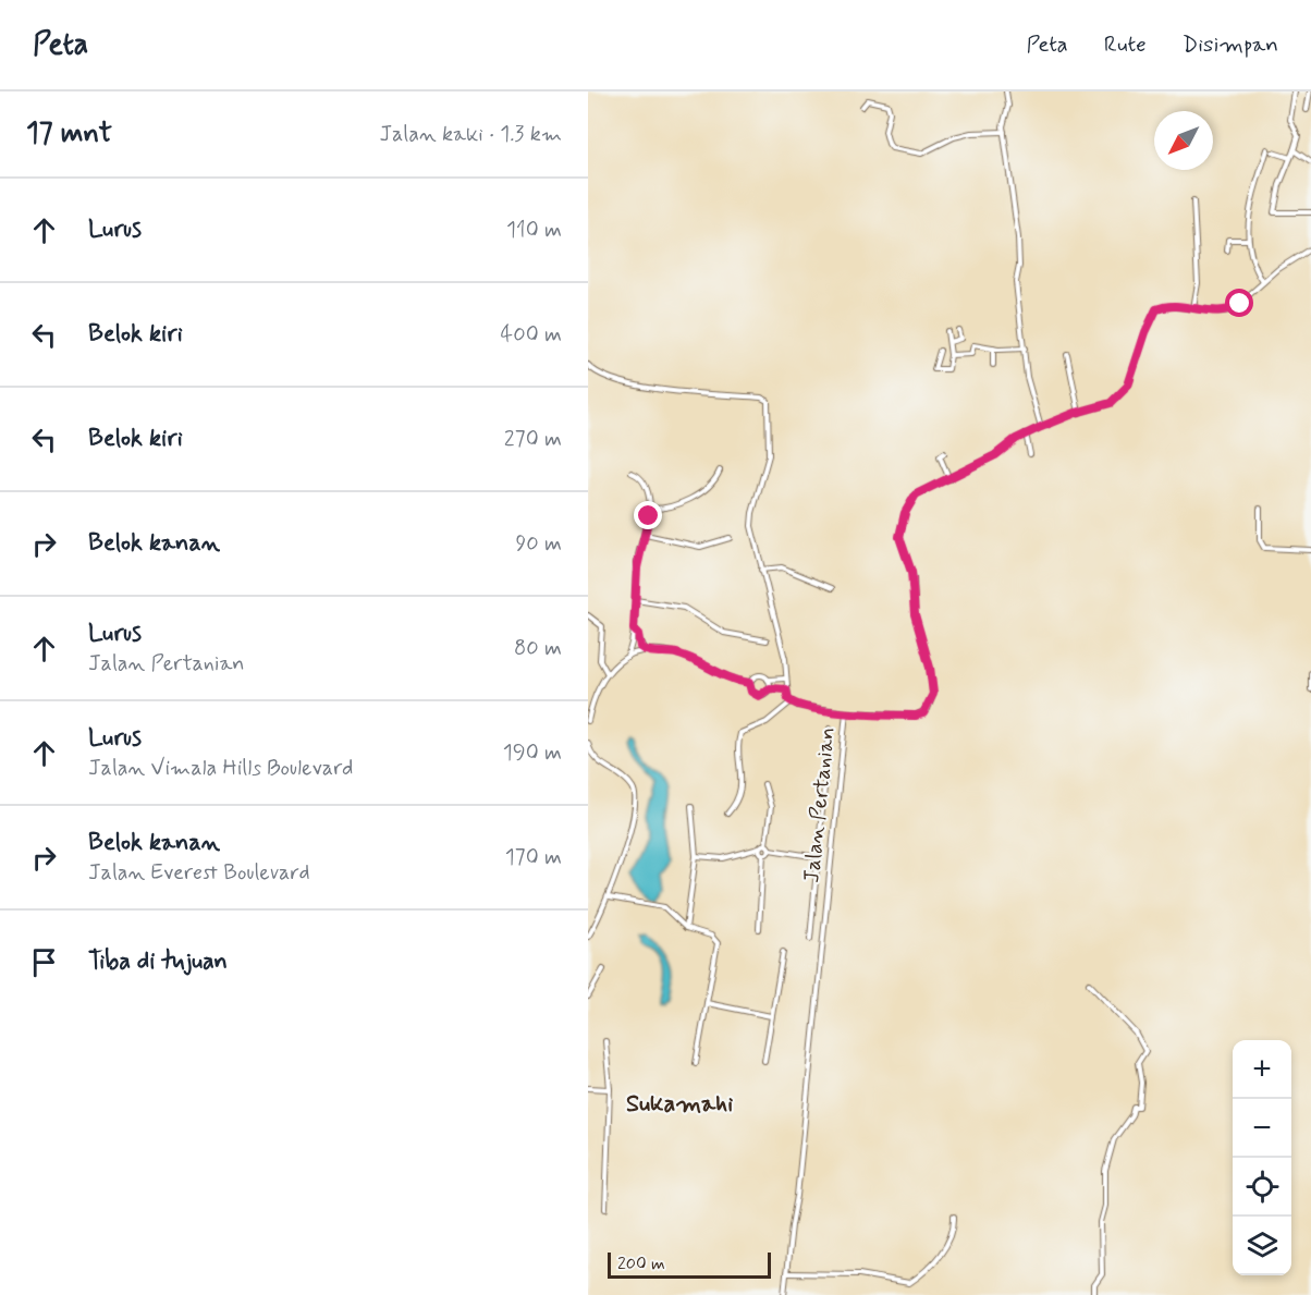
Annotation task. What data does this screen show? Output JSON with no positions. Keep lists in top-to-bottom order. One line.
{"streets":{"street":["Jalan Pertanian"]},"districts":["Sukamahi"],"scale_bar":"200 m","north":"bottom left","page":{"header":"Peta","nav":["Peta","Rute","Disimpan"],"heading":["17 mnt","Jalan kaki · 1.3 km"],"list":[["Lurus","110 m"],["Belok kiri","400 m"],["Belok kiri","270 m"],["Belok kanan","90 m"],["Lurus","Jalan Pertanian","80 m"],["Lurus","Jalan Vimala Hills Boulevard","190 m"],["Belok kanan","Jalan Everest Boulevard","170 m"],"Tiba di tujuan"],"map_buttons":["+","−"],"scale":"200 m"}}
